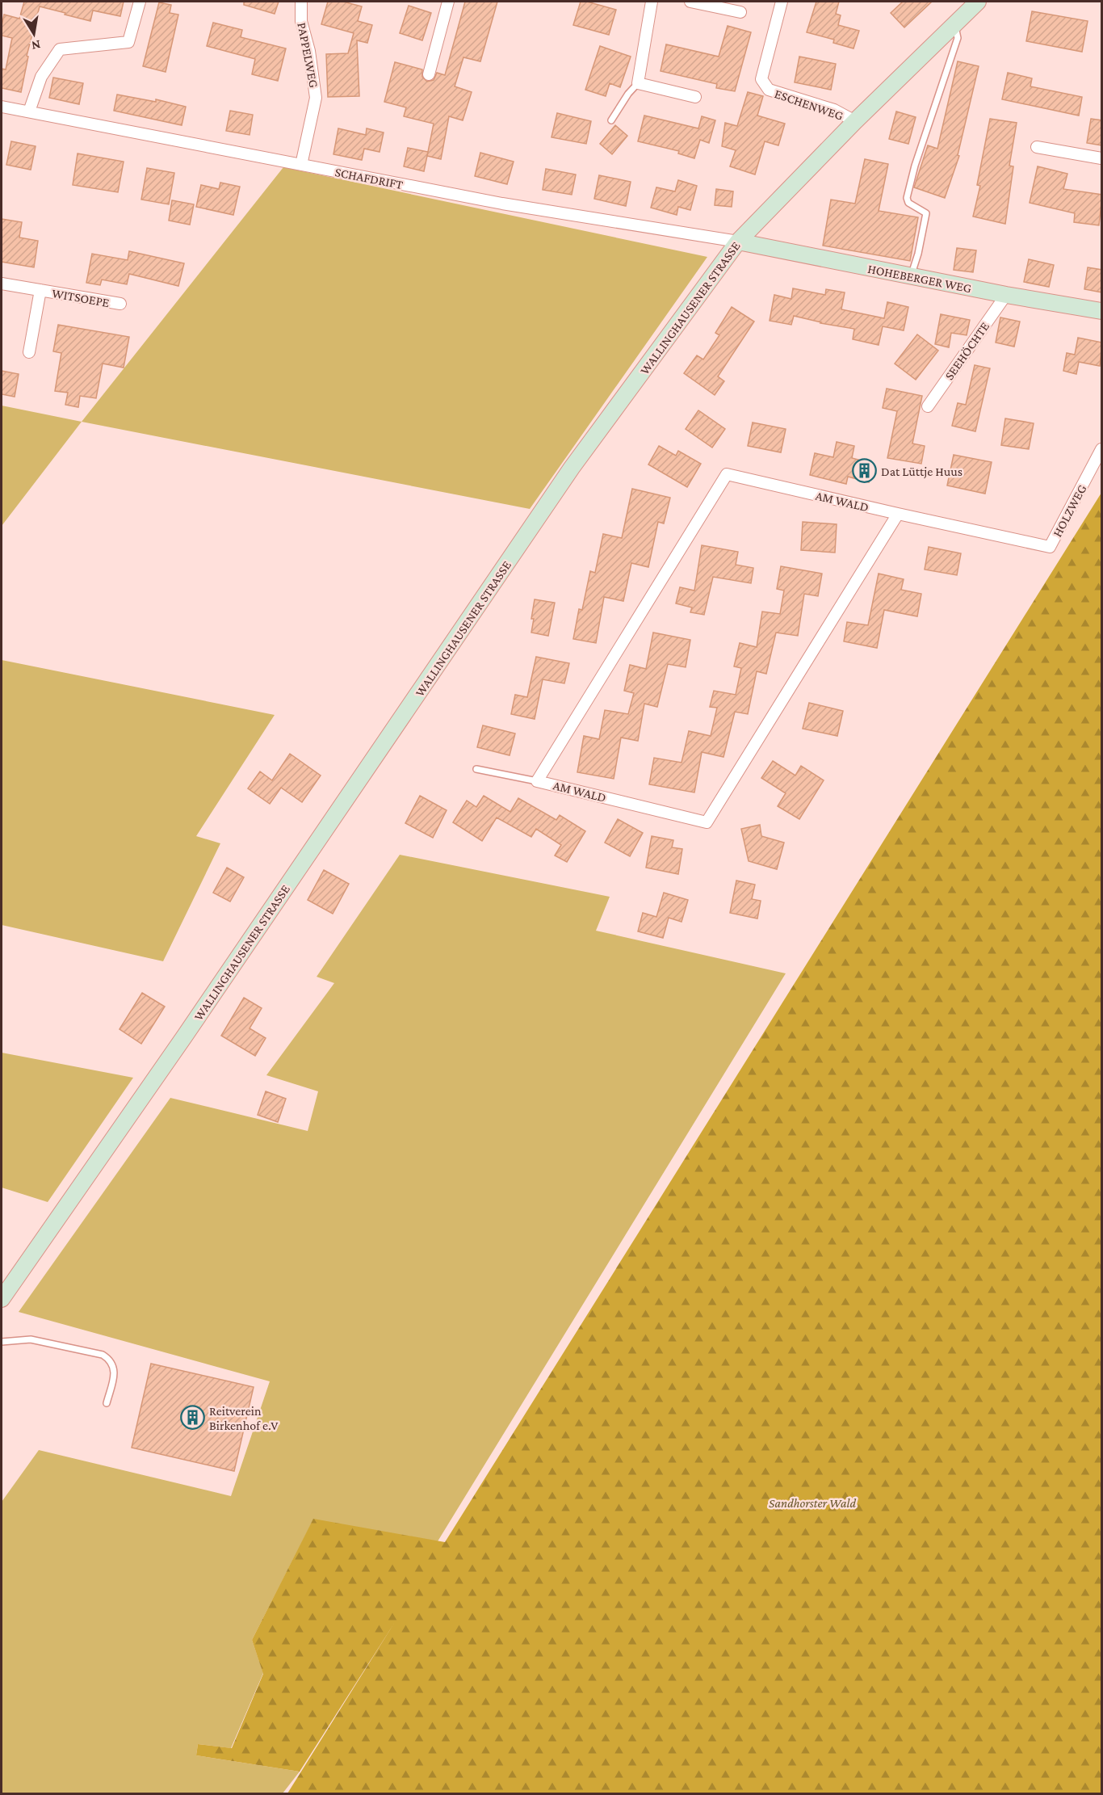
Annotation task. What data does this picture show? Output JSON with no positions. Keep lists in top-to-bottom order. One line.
{"streets":{"street":["PAPPELWEG","ESCHENWEG","SCHAFDRIFT","HOHEBERGER WEG","WITSOEPE","WALLINGHAUSENER STRASSE","SEEHÖCHTE","AM WALD","HOLZWEG"]},"crossings":[["PAPPELWEG","SCHAFDRIFT"],["ESCHENWEG","WALLINGHAUSENER STRASSE"],["SCHAFDRIFT","HOHEBERGER WEG"],["SCHAFDRIFT","WALLINGHAUSENER STRASSE"],["HOHEBERGER WEG","WALLINGHAUSENER STRASSE"],["HOHEBERGER WEG","SEEHÖCHTE"],["AM WALD","HOLZWEG"]],"parks":["Sandhorster Wald"],"places":{"building":["Dat Lüttje Huus","Reitverein Birkenhof e.V"]},"north":"bottom"}
